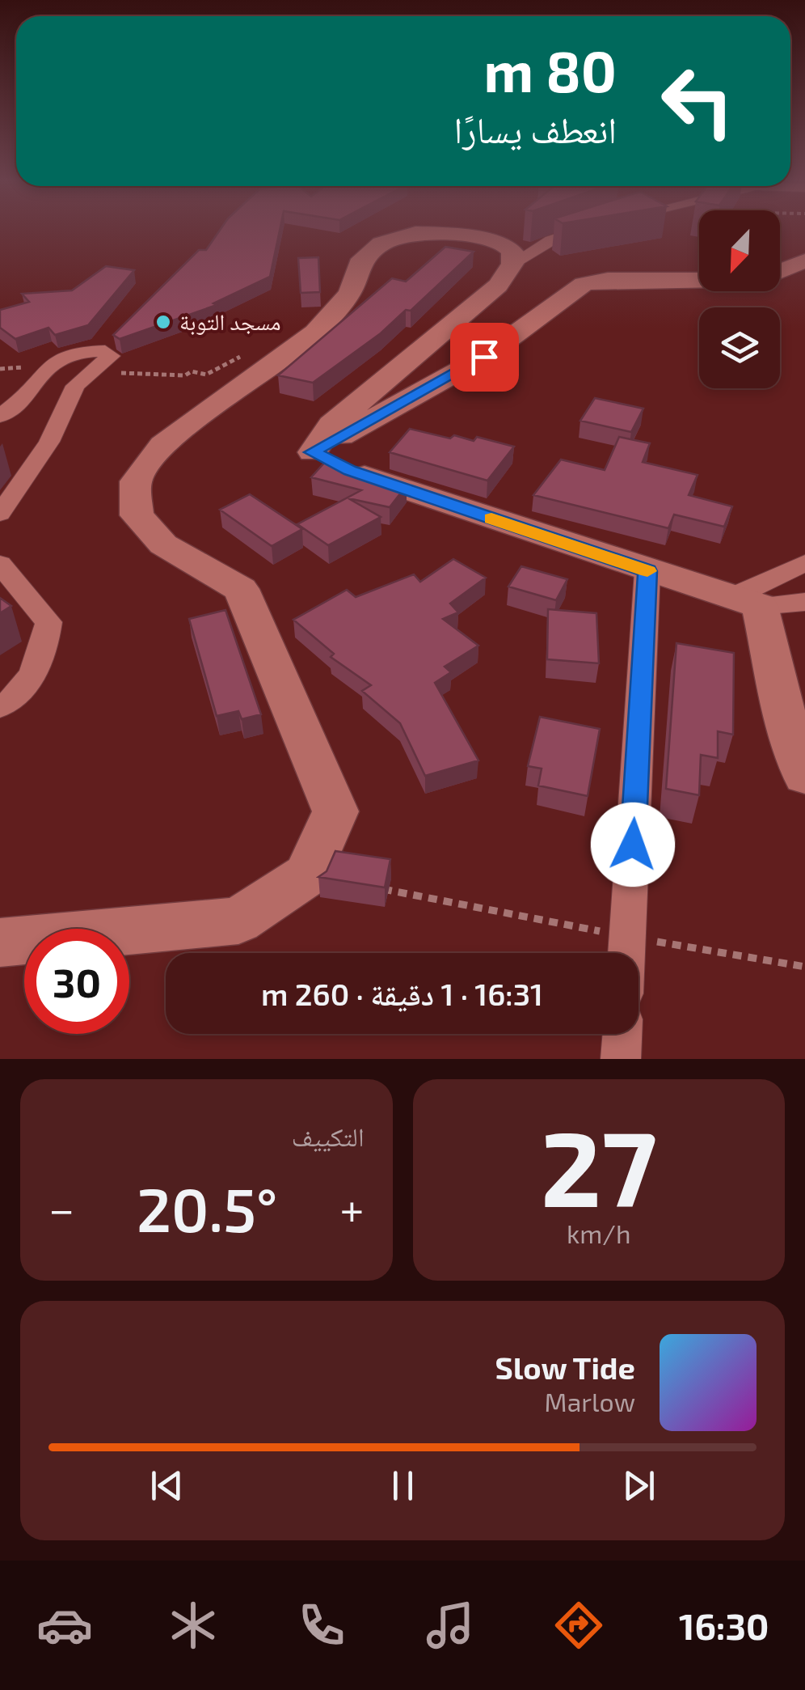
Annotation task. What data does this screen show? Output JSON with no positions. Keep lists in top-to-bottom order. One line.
{"places":["مسجد التوبة"],"north":"bottom left","page":{"turn":["80 m","انعطف يسارًا"],"limit":"30","trip":"16:31 · 1 دقيقة · 260 m","tile":[["27","km/h"],"التكييف"],"heat":["−","20.5°","+"],"song":["Slow Tide","Marlow"],"tabs":"16:30"}}
